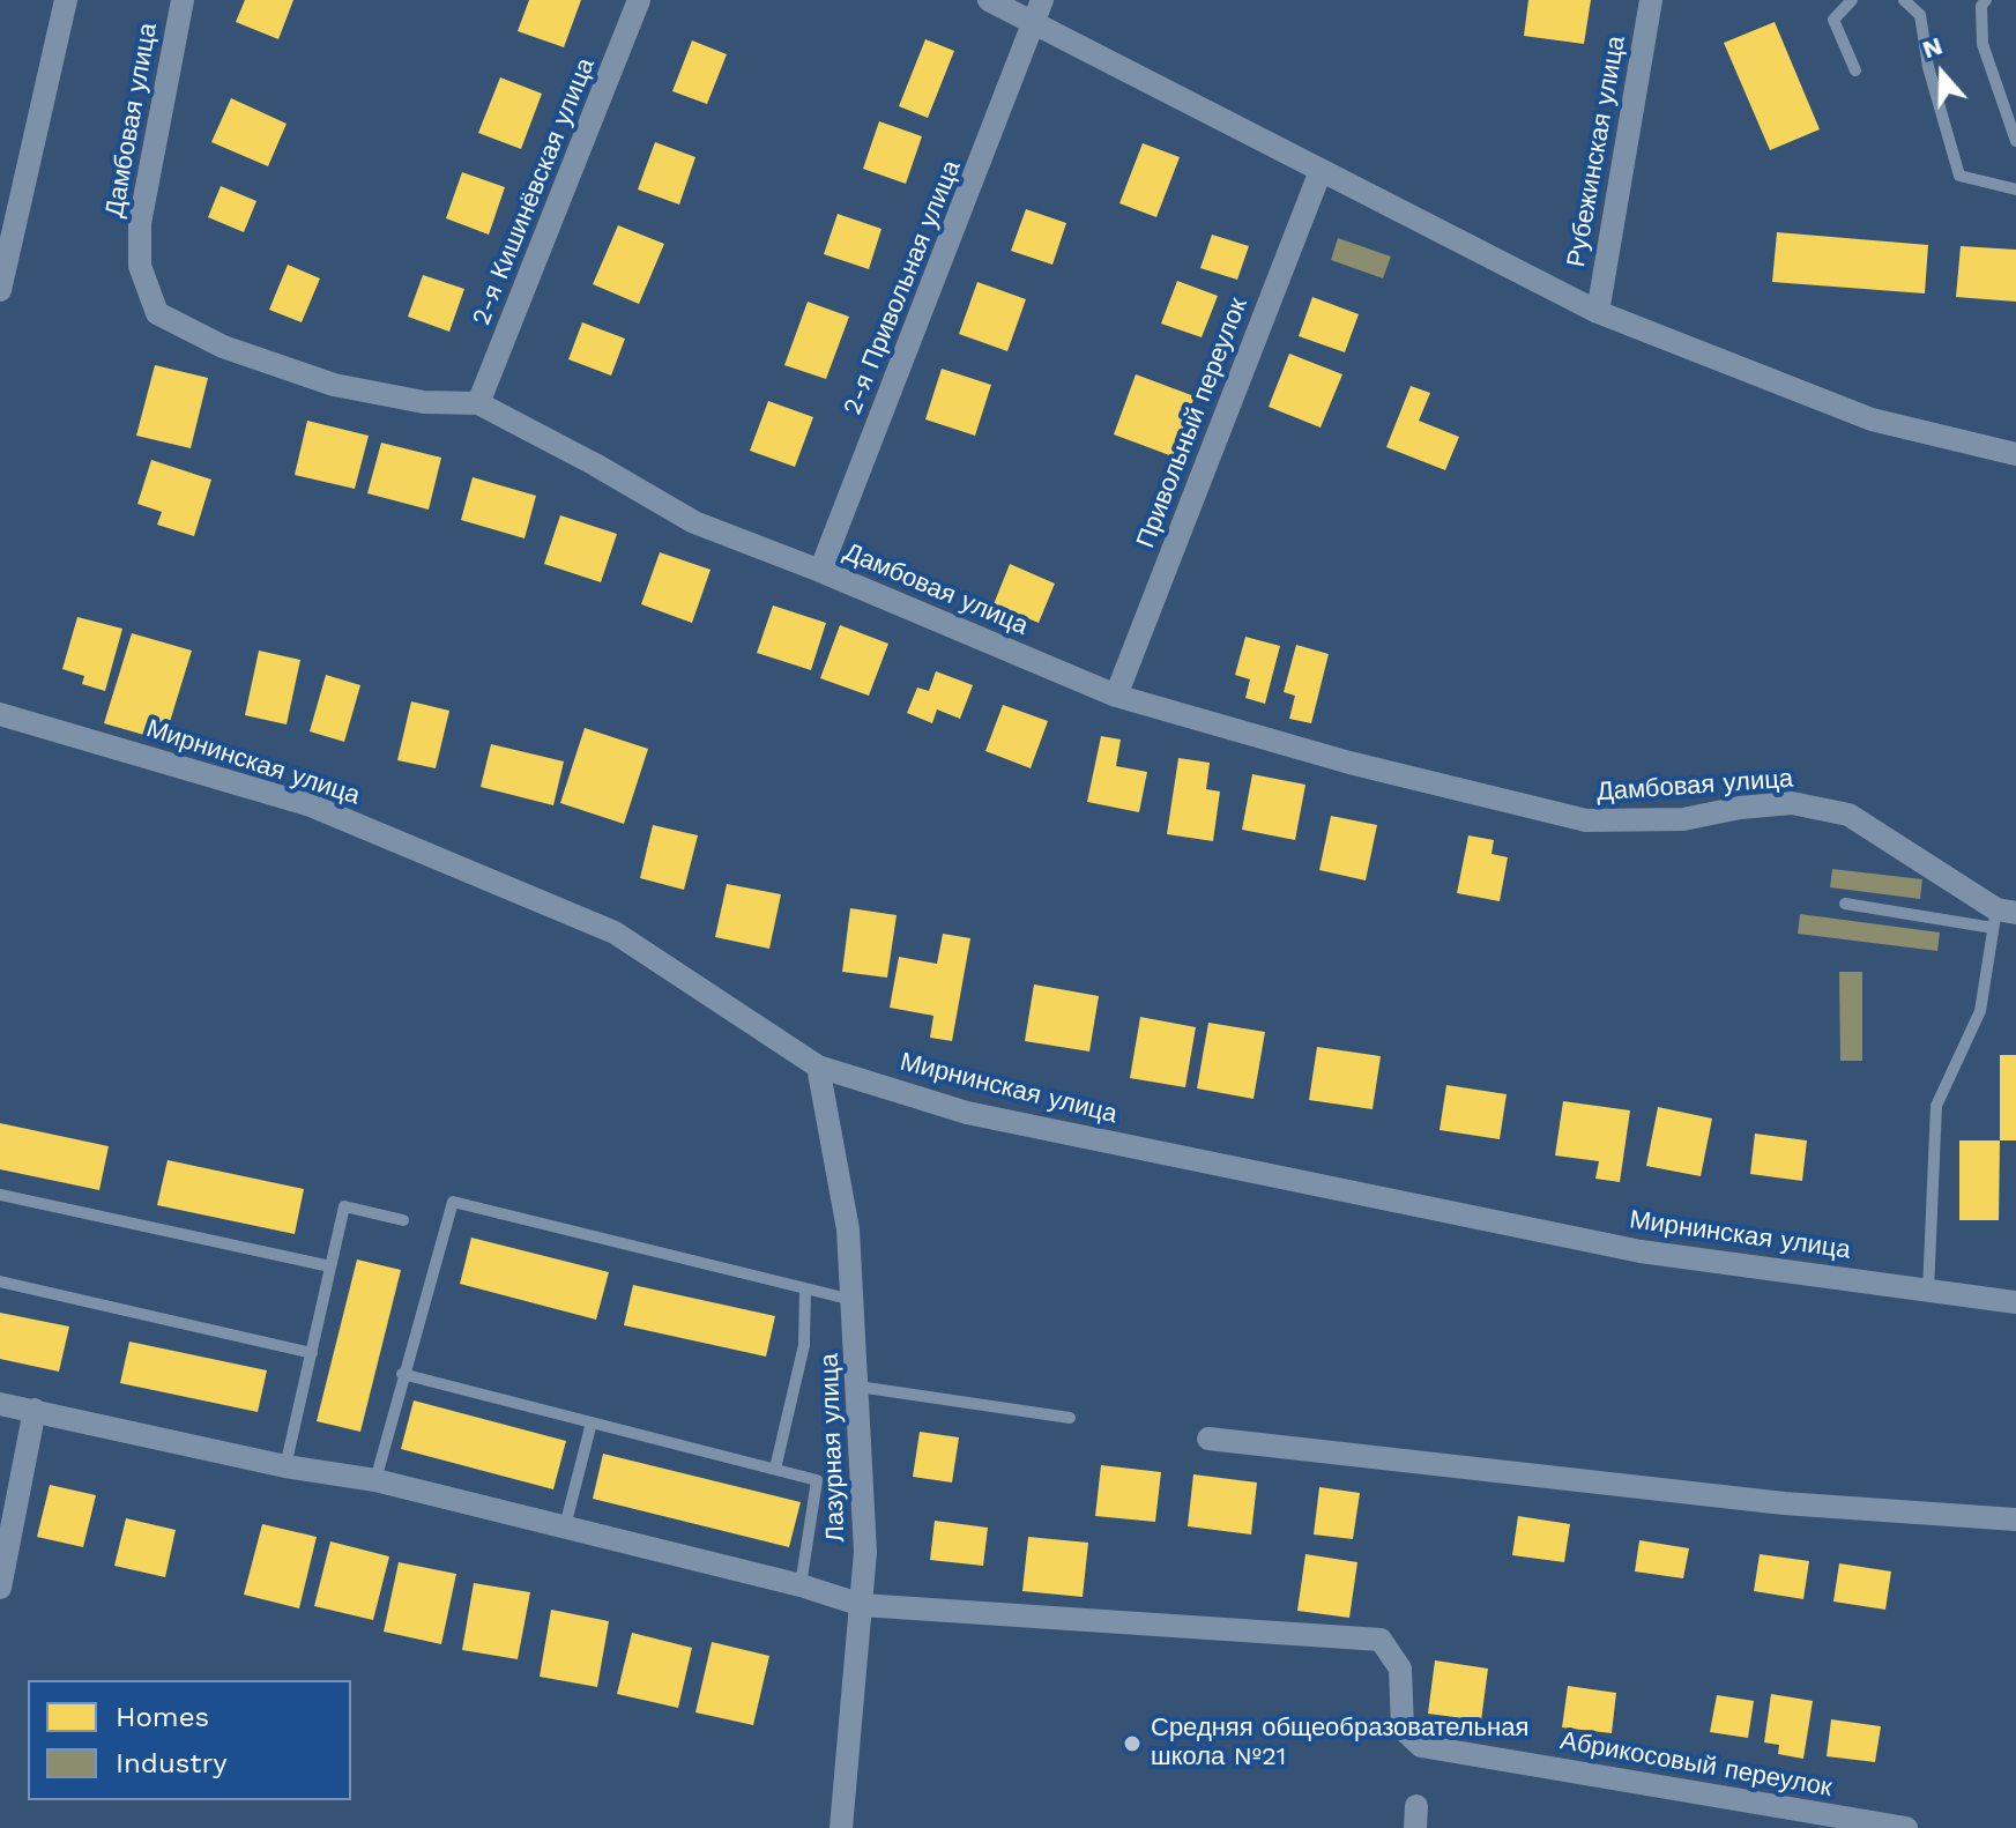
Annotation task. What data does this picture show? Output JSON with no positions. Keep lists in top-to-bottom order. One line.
{"streets":{"street":["Дамбовая улица","Рубежинская улица","2-я Кишинёвская улица","2-я Привольная улица","Привольный переулок","Мирнинская улица","Лазурная улица","Абрикосовый переулок"]},"crossings":[["Дамбовая улица","2-я Кишинёвская улица"],["Дамбовая улица","2-я Привольная улица"],["Дамбовая улица","Привольный переулок"],["Мирнинская улица","Лазурная улица"],["Лазурная улица","Абрикосовый переулок"]],"places":["Средняя общеобразовательная школа №21"],"legend":["Homes","Industry"],"north":"top"}
